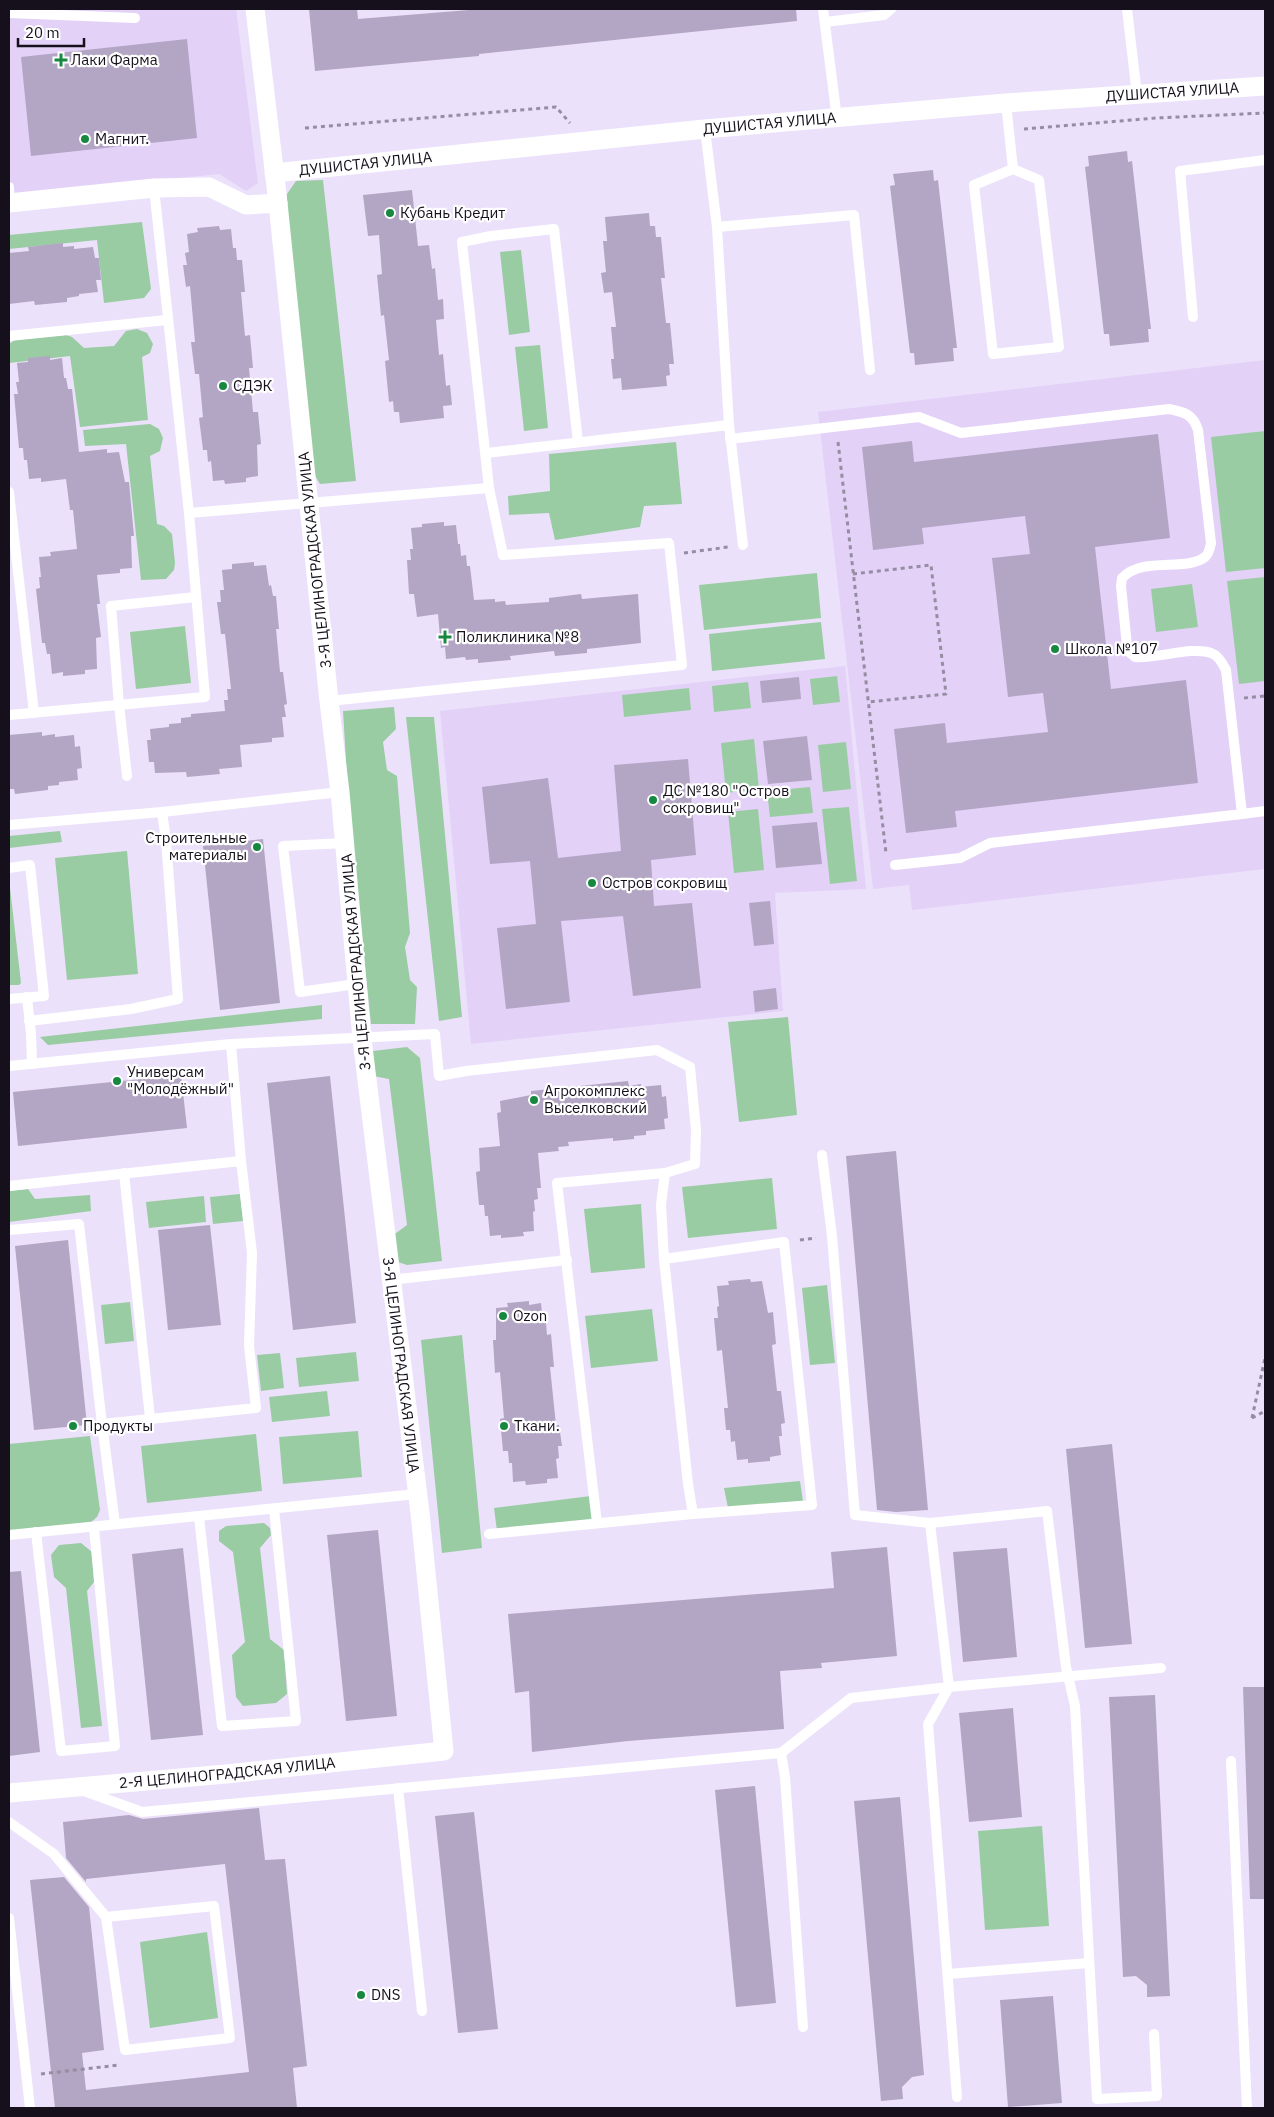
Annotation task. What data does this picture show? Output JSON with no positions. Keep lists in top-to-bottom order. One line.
{"streets":{"street":["ДУШИСТАЯ УЛИЦА","3-Я ЦЕЛИНОГРАДСКАЯ УЛИЦА","2-Я ЦЕЛИНОГРАДСКАЯ УЛИЦА"]},"crossings":[["ДУШИСТАЯ УЛИЦА","3-Я ЦЕЛИНОГРАДСКАЯ УЛИЦА"],["3-Я ЦЕЛИНОГРАДСКАЯ УЛИЦА","2-Я ЦЕЛИНОГРАДСКАЯ УЛИЦА"]],"places":{"health":["Лаки Фарма","Поликлиника №8"],"other":["Магнит.","Кубань Кредит","СДЭК","Школа №107","ДС №180 \"Остров сокровищ\"","Строительные материалы","Остров сокровищ","Универсам \"Молодёжный\"","Агрокомплекс Выселковский","Ozon","Продукты","Ткани.","DNS"]},"scale_bar":"20 m"}
